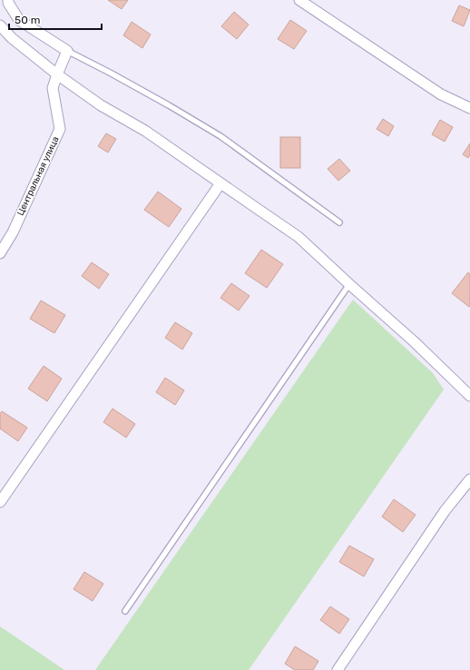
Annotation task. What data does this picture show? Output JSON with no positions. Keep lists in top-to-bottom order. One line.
{"streets":{"street":["Центральная улица"]},"scale_bar":"50 m"}
